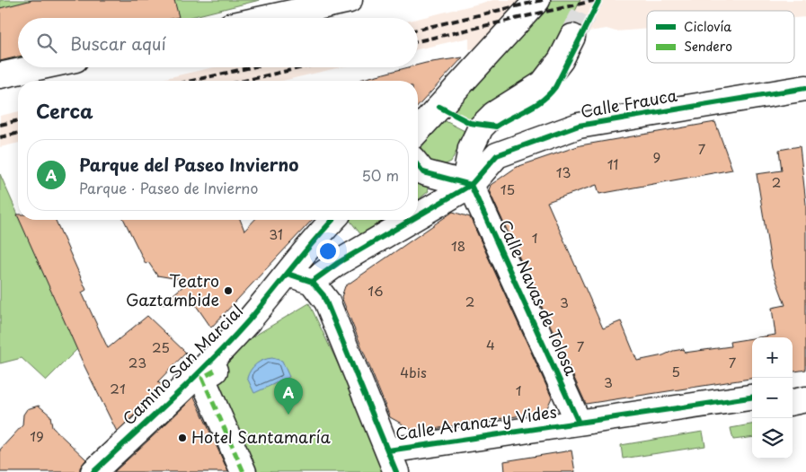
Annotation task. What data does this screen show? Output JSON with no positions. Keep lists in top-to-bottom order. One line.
{"streets":{"street":["Calle Frauca","Calle Navas de Tolosa","Camino San Marcial","Calle Aranaz y Vides"]},"crossings":[["Calle Frauca","Calle Navas de Tolosa"],["Calle Navas de Tolosa","Calle Aranaz y Vides"]],"places":["Teatro Gaztambide","Hotel Santamaría"],"house_numbers":["7","9","11","13","2","15","31","1","18","16","2","3","4","7","25","23","7","5","4bis","3","21","1","19"],"legend":["Ciclovía","Sendero"],"page":{"search":"Buscar aquí","heading":"Cerca","list":[{"mark":"A","name":"Parque del Paseo Invierno","note":"Parque · Paseo de Invierno","value":"50 m"}],"map_buttons":["+","−"],"pins":"A"}}
